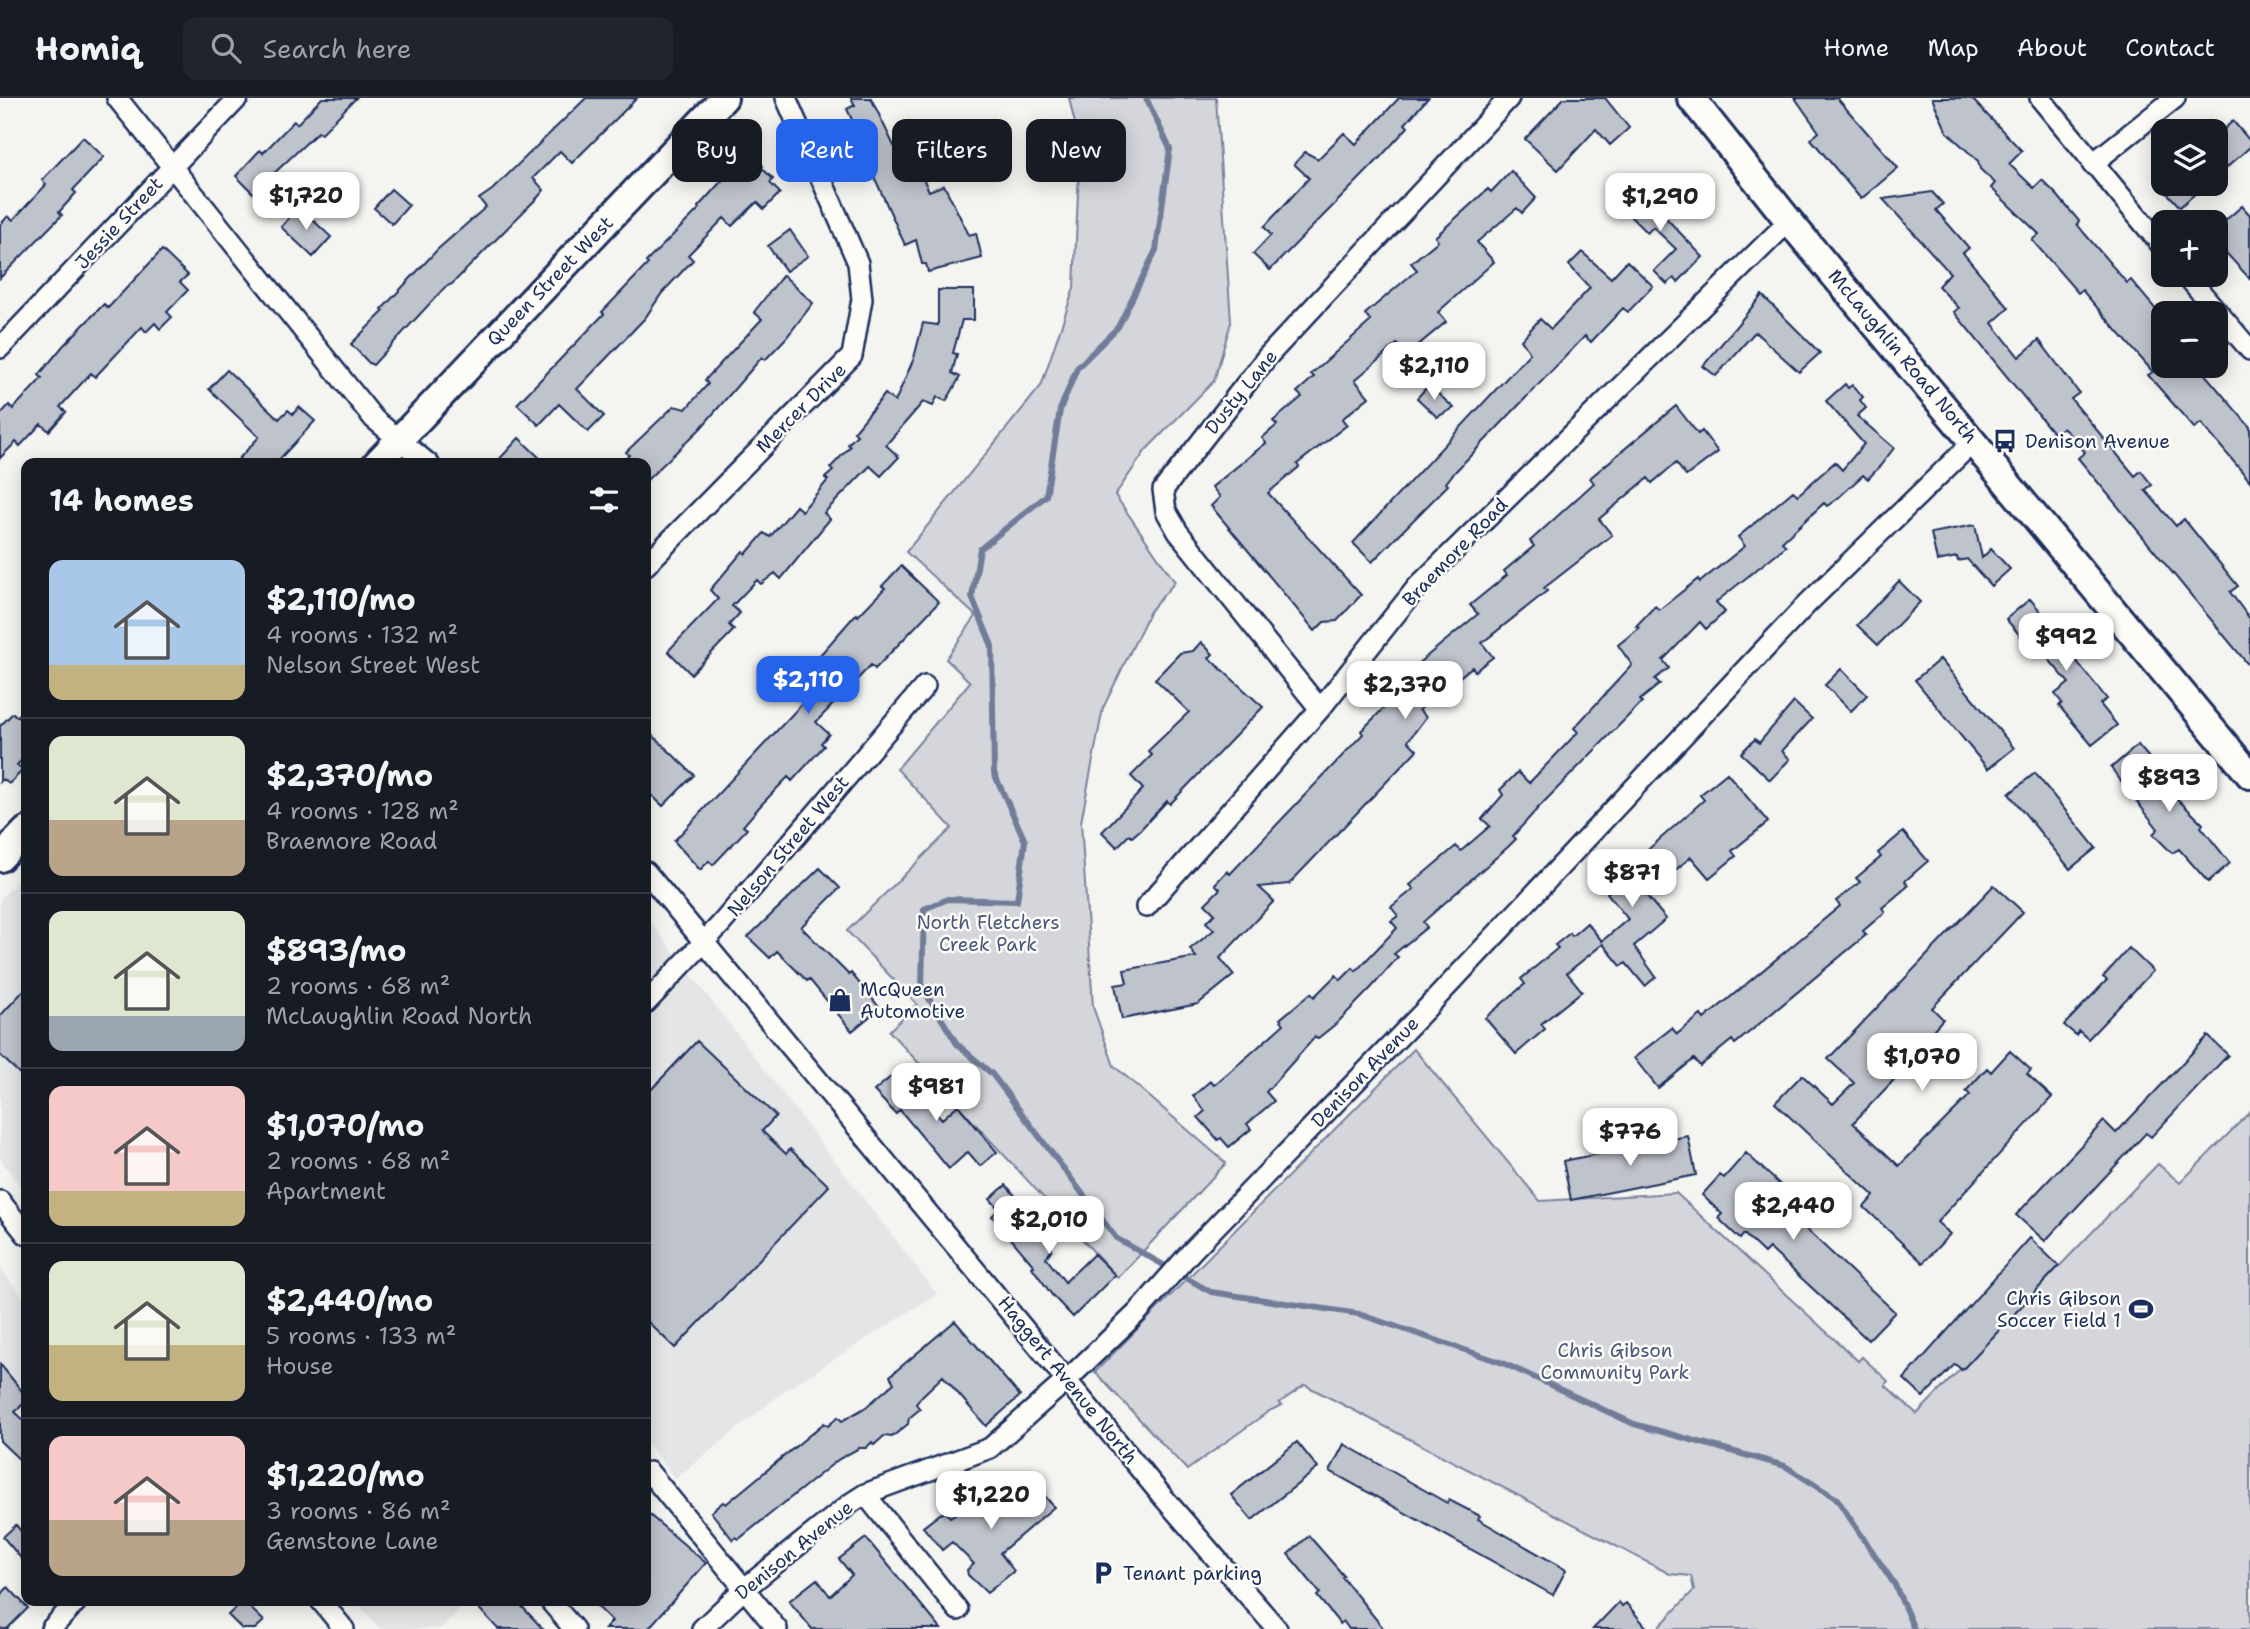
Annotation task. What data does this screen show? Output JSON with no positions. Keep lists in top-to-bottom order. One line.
{"streets":{"main road":["Queen Street West","McLaughlin Road North"],"street":["Jessie Street","Dusty Lane","Mercer Drive","Braemore Road","Nelson Street West","Denison Avenue","Haggert Avenue North"]},"crossings":[["McLaughlin Road North","Braemore Road"],["McLaughlin Road North","Denison Avenue"],["Dusty Lane","Braemore Road"],["Nelson Street West","Haggert Avenue North"],["Denison Avenue","Haggert Avenue North"]],"parks":["North Fletchers Creek Park","Chris Gibson Community Park"],"places":{"bus stop":["Denison Avenue"],"shop":["McQueen Automotive"],"sports":["Chris Gibson Soccer Field 1"],"parking":["Tenant parking"]},"page":{"header":"Homiq","search":"Search here","nav":["Home","Map","About","Contact"],"map_buttons":["+","−"],"chip":["Buy","Rent","Filters","New"],"price":["$1,720","$1,290","$2,110","$992","$2,110","$2,370","$893","$871","$1,070","$981","$776","$2,440","$2,010","$1,220"],"heading":"14 homes","list":[{"name":"$2,110/mo","note":"4 rooms · 132 m² · Nelson Street West"},{"name":"$2,370/mo","note":"4 rooms · 128 m² · Braemore Road"},{"name":"$893/mo","note":"2 rooms · 68 m² · McLaughlin Road North"},{"name":"$1,070/mo","note":"2 rooms · 68 m² · Apartment"},{"name":"$2,440/mo","note":"5 rooms · 133 m² · House"},{"name":"$1,220/mo","note":"3 rooms · 86 m² · Gemstone Lane"}]}}
